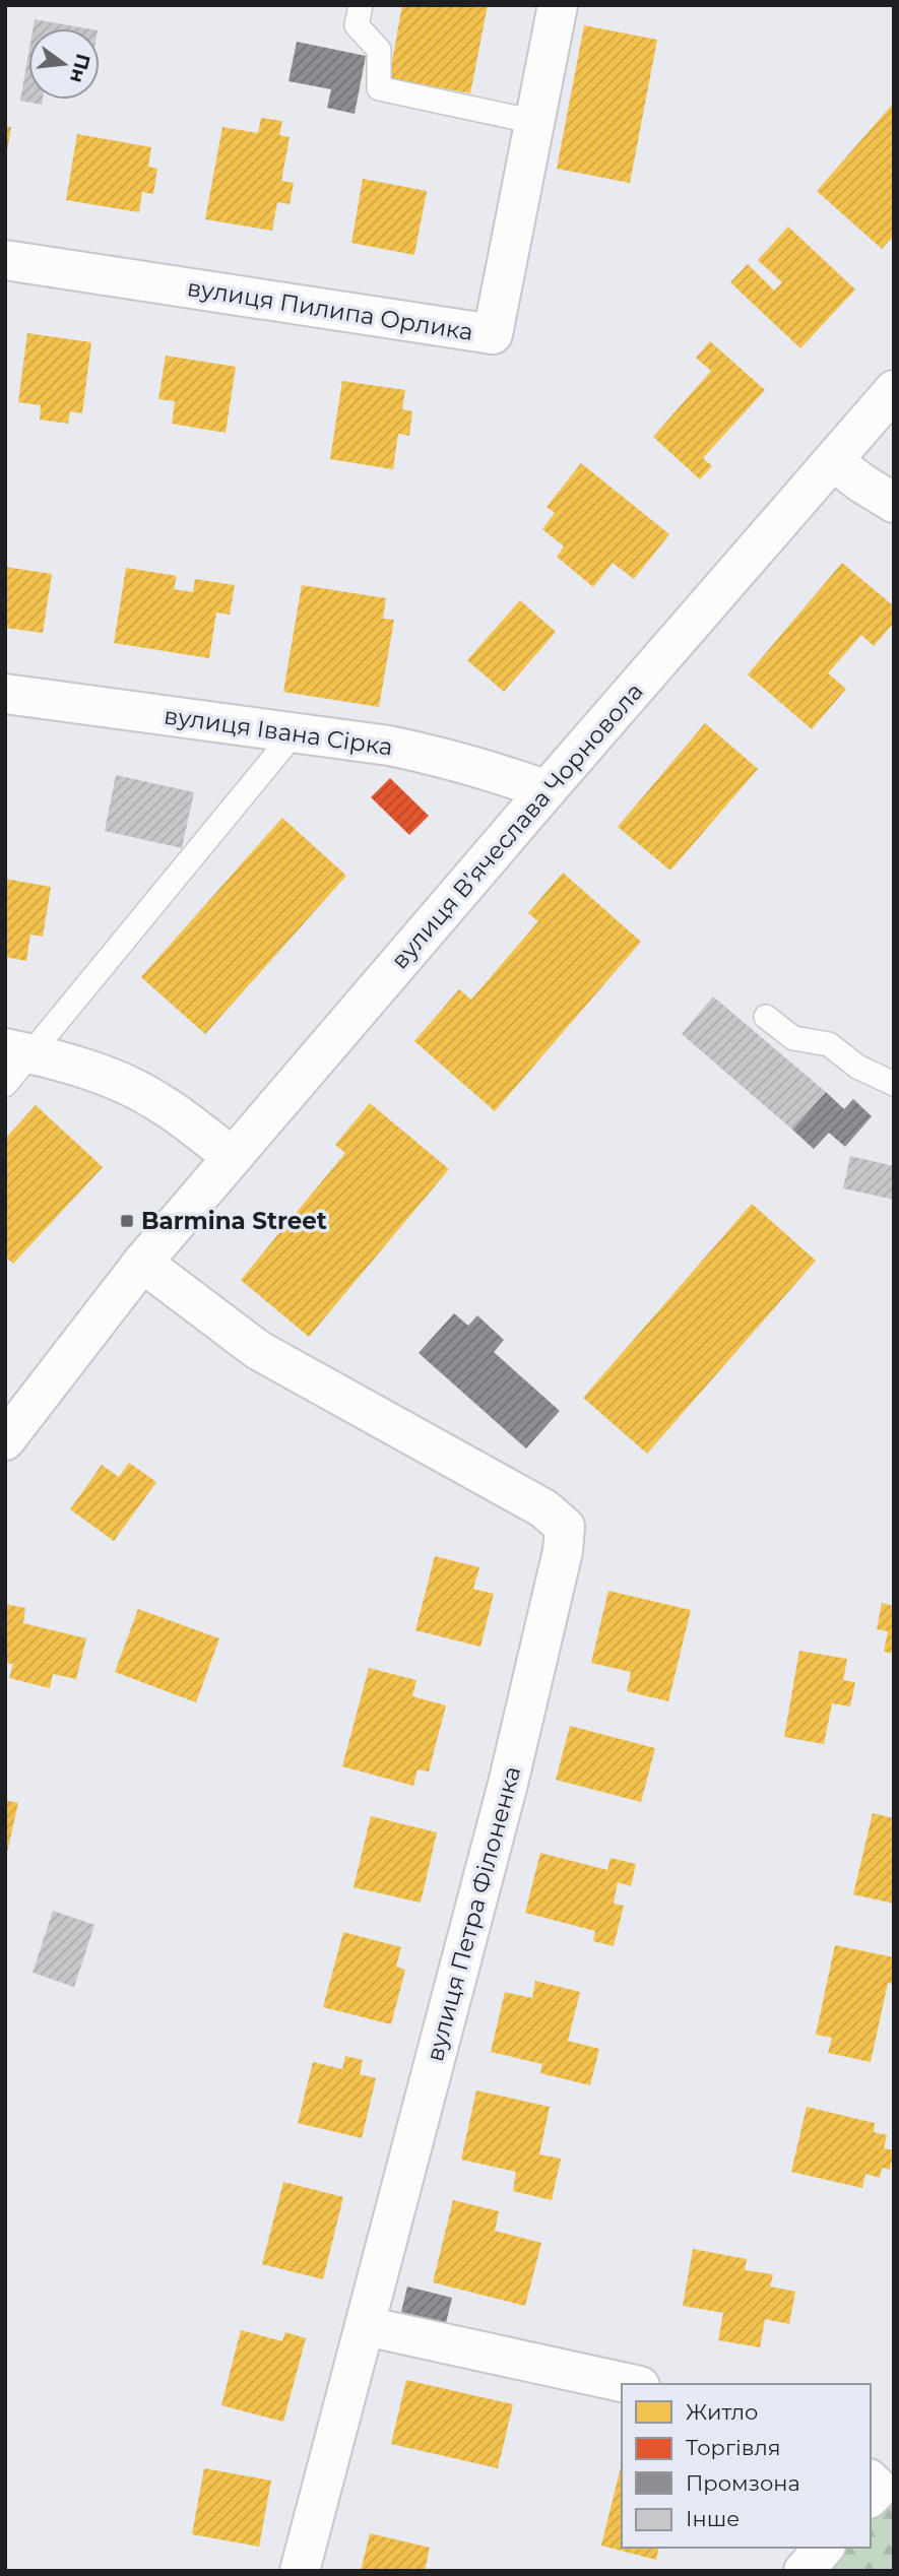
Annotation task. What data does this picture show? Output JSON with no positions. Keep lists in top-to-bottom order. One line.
{"streets":{"street":["вулиця Пилипа Орлика","вулиця Івана Сірка","вулиця Вʼячеслава Чорновола","вулиця Петра Філоненка"]},"crossings":[["вулиця Івана Сірка","вулиця Вʼячеслава Чорновола"],["вулиця Вʼячеслава Чорновола","вулиця Петра Філоненка"]],"places":{"transit":["Barmina Street"]},"legend":["Житло","Торгівля","Промзона","Інше"],"north":"right"}
